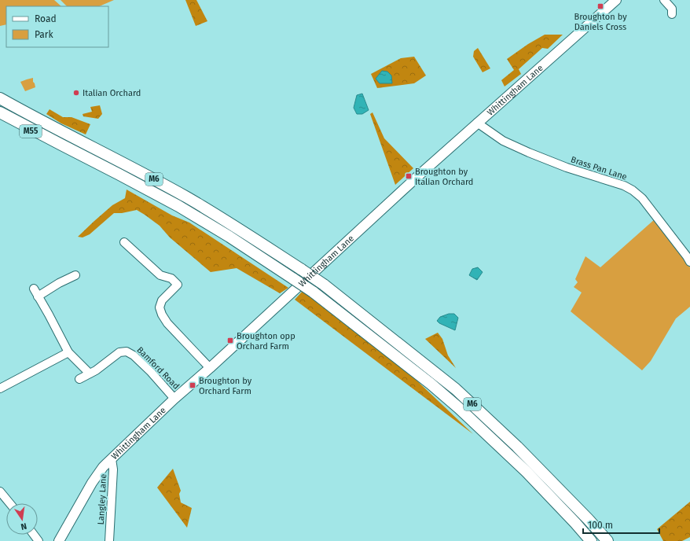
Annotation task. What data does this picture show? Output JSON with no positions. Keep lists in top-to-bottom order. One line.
{"streets":{"highway":["M55","M6"],"main road":["Whittingham Lane"],"street":["Brass Pan Lane","Bamford Road","Langley Lane"]},"crossings":[["Whittingham Lane","Brass Pan Lane"],["Whittingham Lane","Bamford Road"],["Whittingham Lane","Langley Lane"],["M55","M6"]],"places":{"transit":["Broughton by Daniels Cross","Broughton by Italian Orchard","Broughton opp Orchard Farm","Broughton by Orchard Farm"],"other":["Italian Orchard"]},"legend":["Road","Park"],"scale_bar":"100 m","north":"bottom"}
